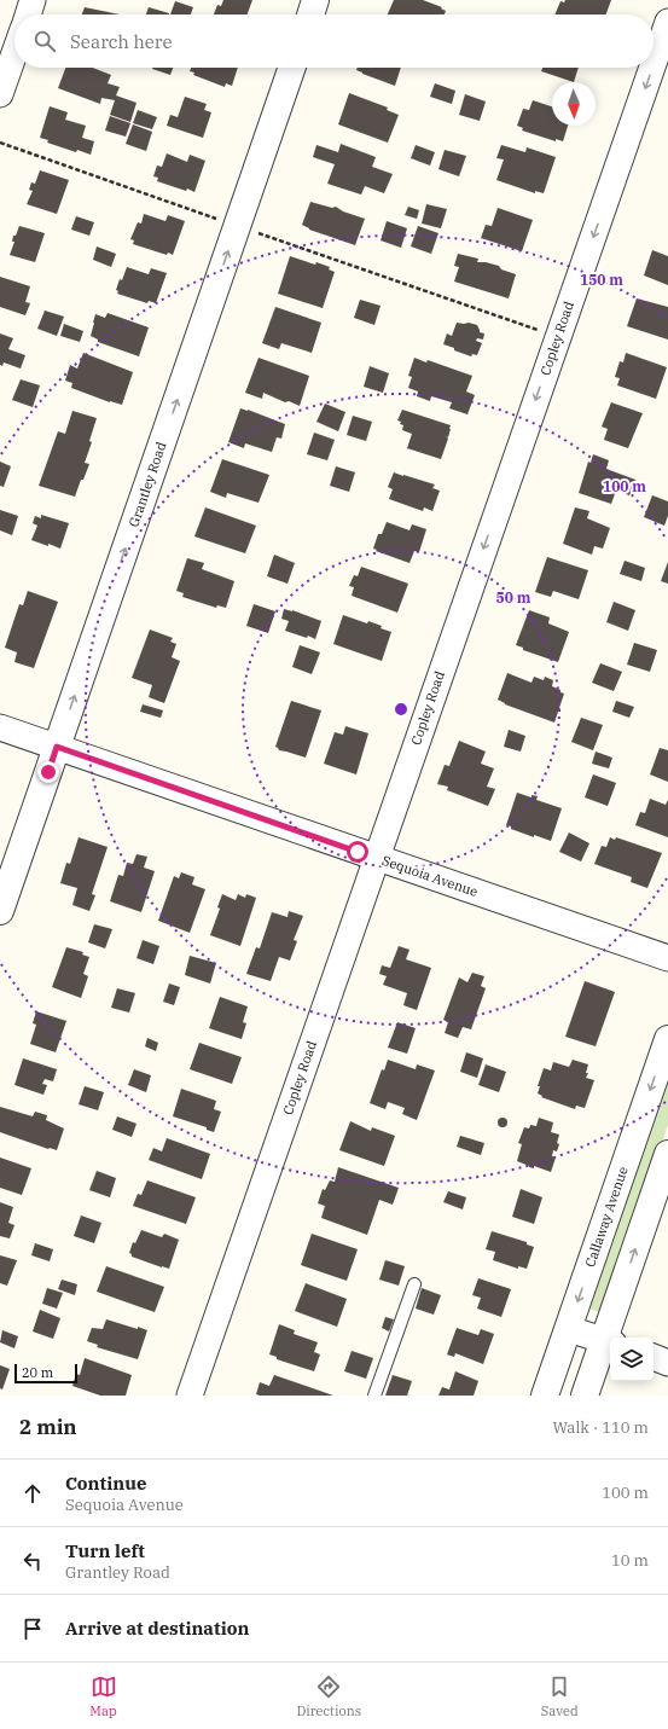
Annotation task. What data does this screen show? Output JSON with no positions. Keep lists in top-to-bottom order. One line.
{"streets":{"street":["Copley Road","Grantley Road","Sequoia Avenue","Callaway Avenue"]},"crossings":[["Copley Road","Sequoia Avenue"],["Grantley Road","Sequoia Avenue"]],"one_way":["Copley Road","Grantley Road"],"scale_bar":"20 m","north":"bottom","page":{"search":"Search here","scale":"20 m","heading":["2 min","Walk · 110 m"],"list":[["Continue","Sequoia Avenue","100 m"],["Turn left","Grantley Road","10 m"],"Arrive at destination"],"nav":["Map","Directions","Saved"]},"rings":["150 m","100 m","50 m"]}
